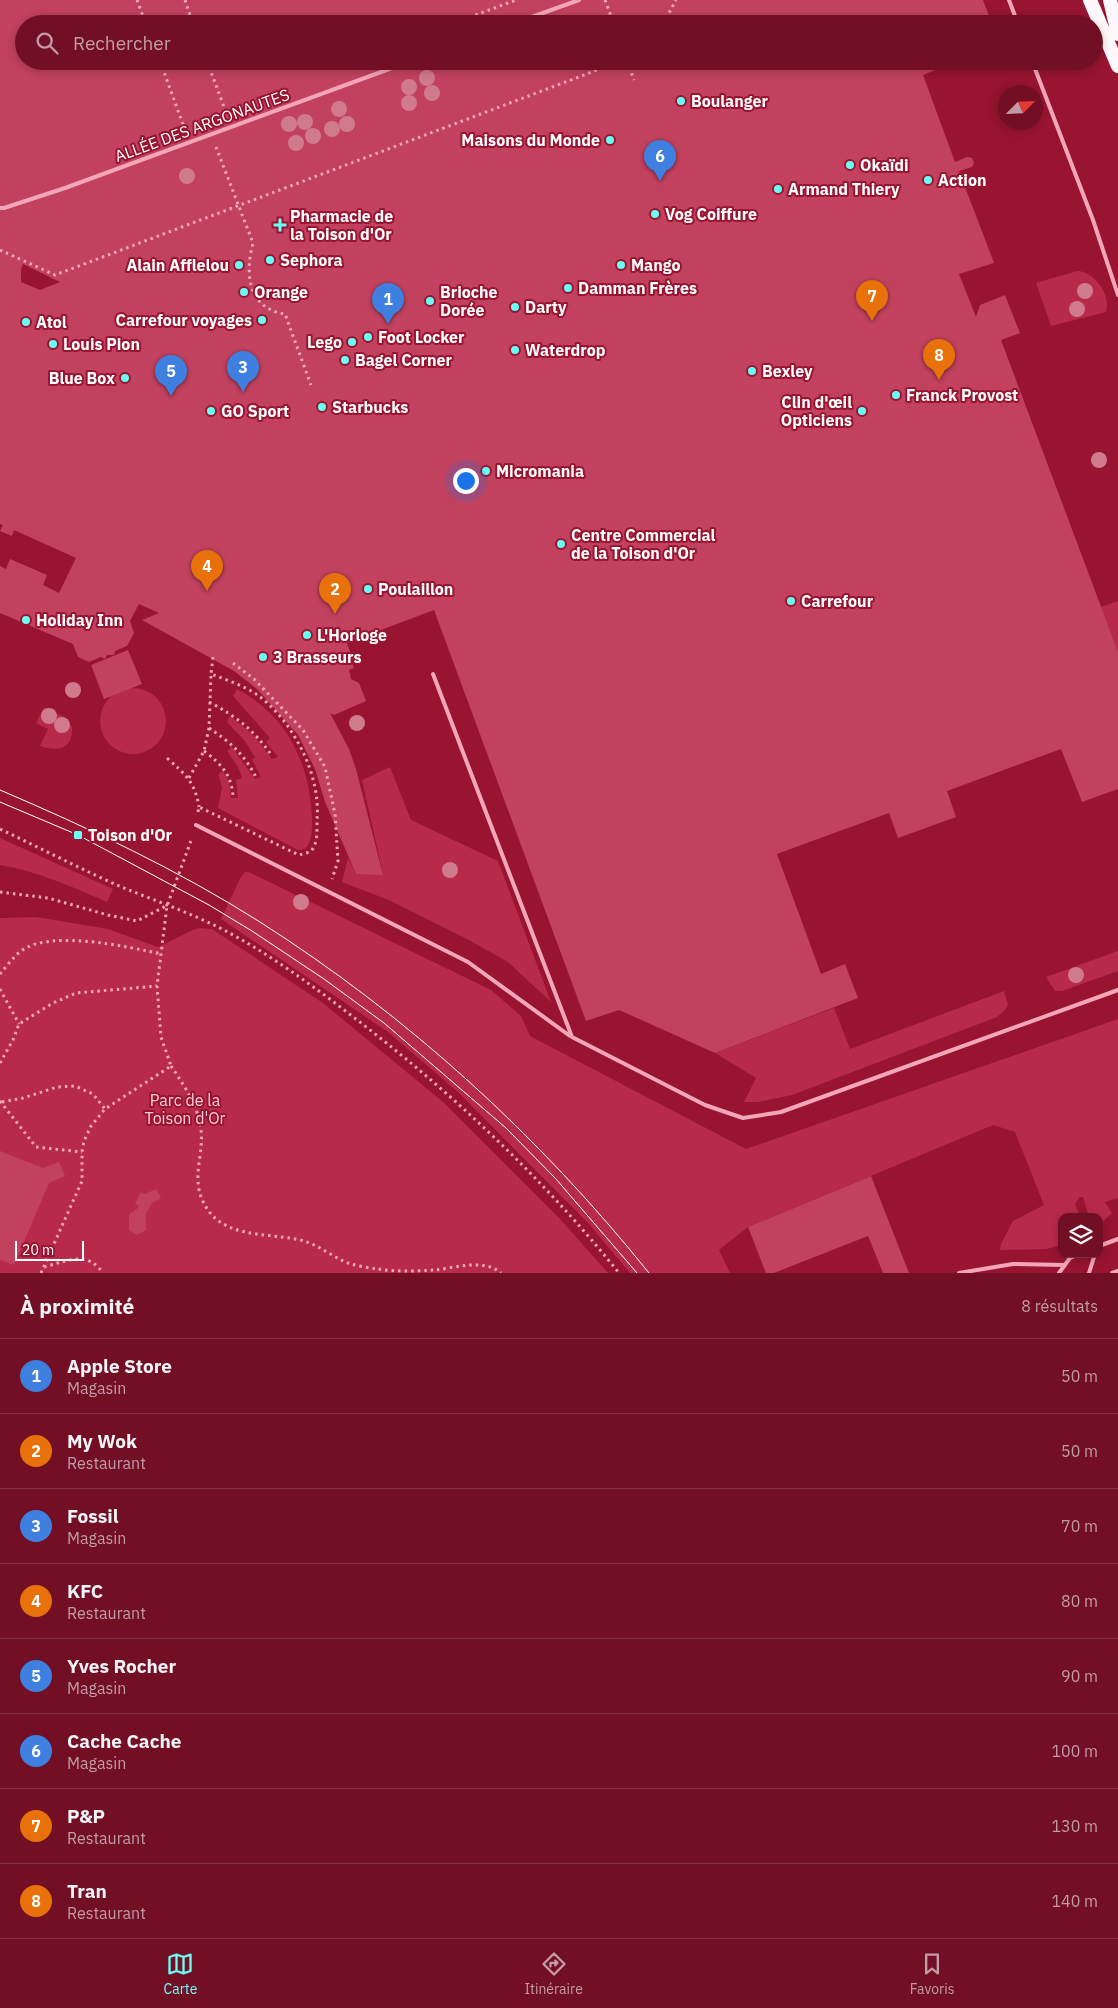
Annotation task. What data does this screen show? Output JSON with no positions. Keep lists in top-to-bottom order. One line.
{"streets":{"lane":["ALLÉE DES ARGONAUTES"]},"parks":["Parc de la Toison d'Or"],"places":{"other":["Boulanger","Maisons du Monde","Okaïdi","Action","Armand Thiery","Vog Coiffure","Sephora","Alain Afflelou","Mango","Damman Frères","Orange","Brioche Dorée","Darty","Carrefour voyages","Atol","Foot Locker","Lego","Louis Pion","Waterdrop","Bagel Corner","Bexley","Blue Box","Franck Provost","Starbucks","GO Sport","Clin d'œil Opticiens","Micromania","Centre Commercial de la Toison d'Or","Poulaillon","Carrefour","Holiday Inn","L'Horloge","3 Brasseurs"],"health":["Pharmacie de la Toison d'Or"],"transit":["Toison d'Or"]},"scale_bar":"20 m","north":"top right","page":{"search":"Rechercher","pins":["6","7","1","8","3","5","4","2"],"scale":"20 m","heading":["À proximité","8 résultats"],"list":[{"mark":"1","name":"Apple Store","note":"Magasin","value":"50 m"},{"mark":"2","name":"My Wok","note":"Restaurant","value":"50 m"},{"mark":"3","name":"Fossil","note":"Magasin","value":"70 m"},{"mark":"4","name":"KFC","note":"Restaurant","value":"80 m"},{"mark":"5","name":"Yves Rocher","note":"Magasin","value":"90 m"},{"mark":"6","name":"Cache Cache","note":"Magasin","value":"100 m"},{"mark":"7","name":"P&P","note":"Restaurant","value":"130 m"},{"mark":"8","name":"Tran","note":"Restaurant","value":"140 m"}],"nav":["Carte","Itinéraire","Favoris"]}}
